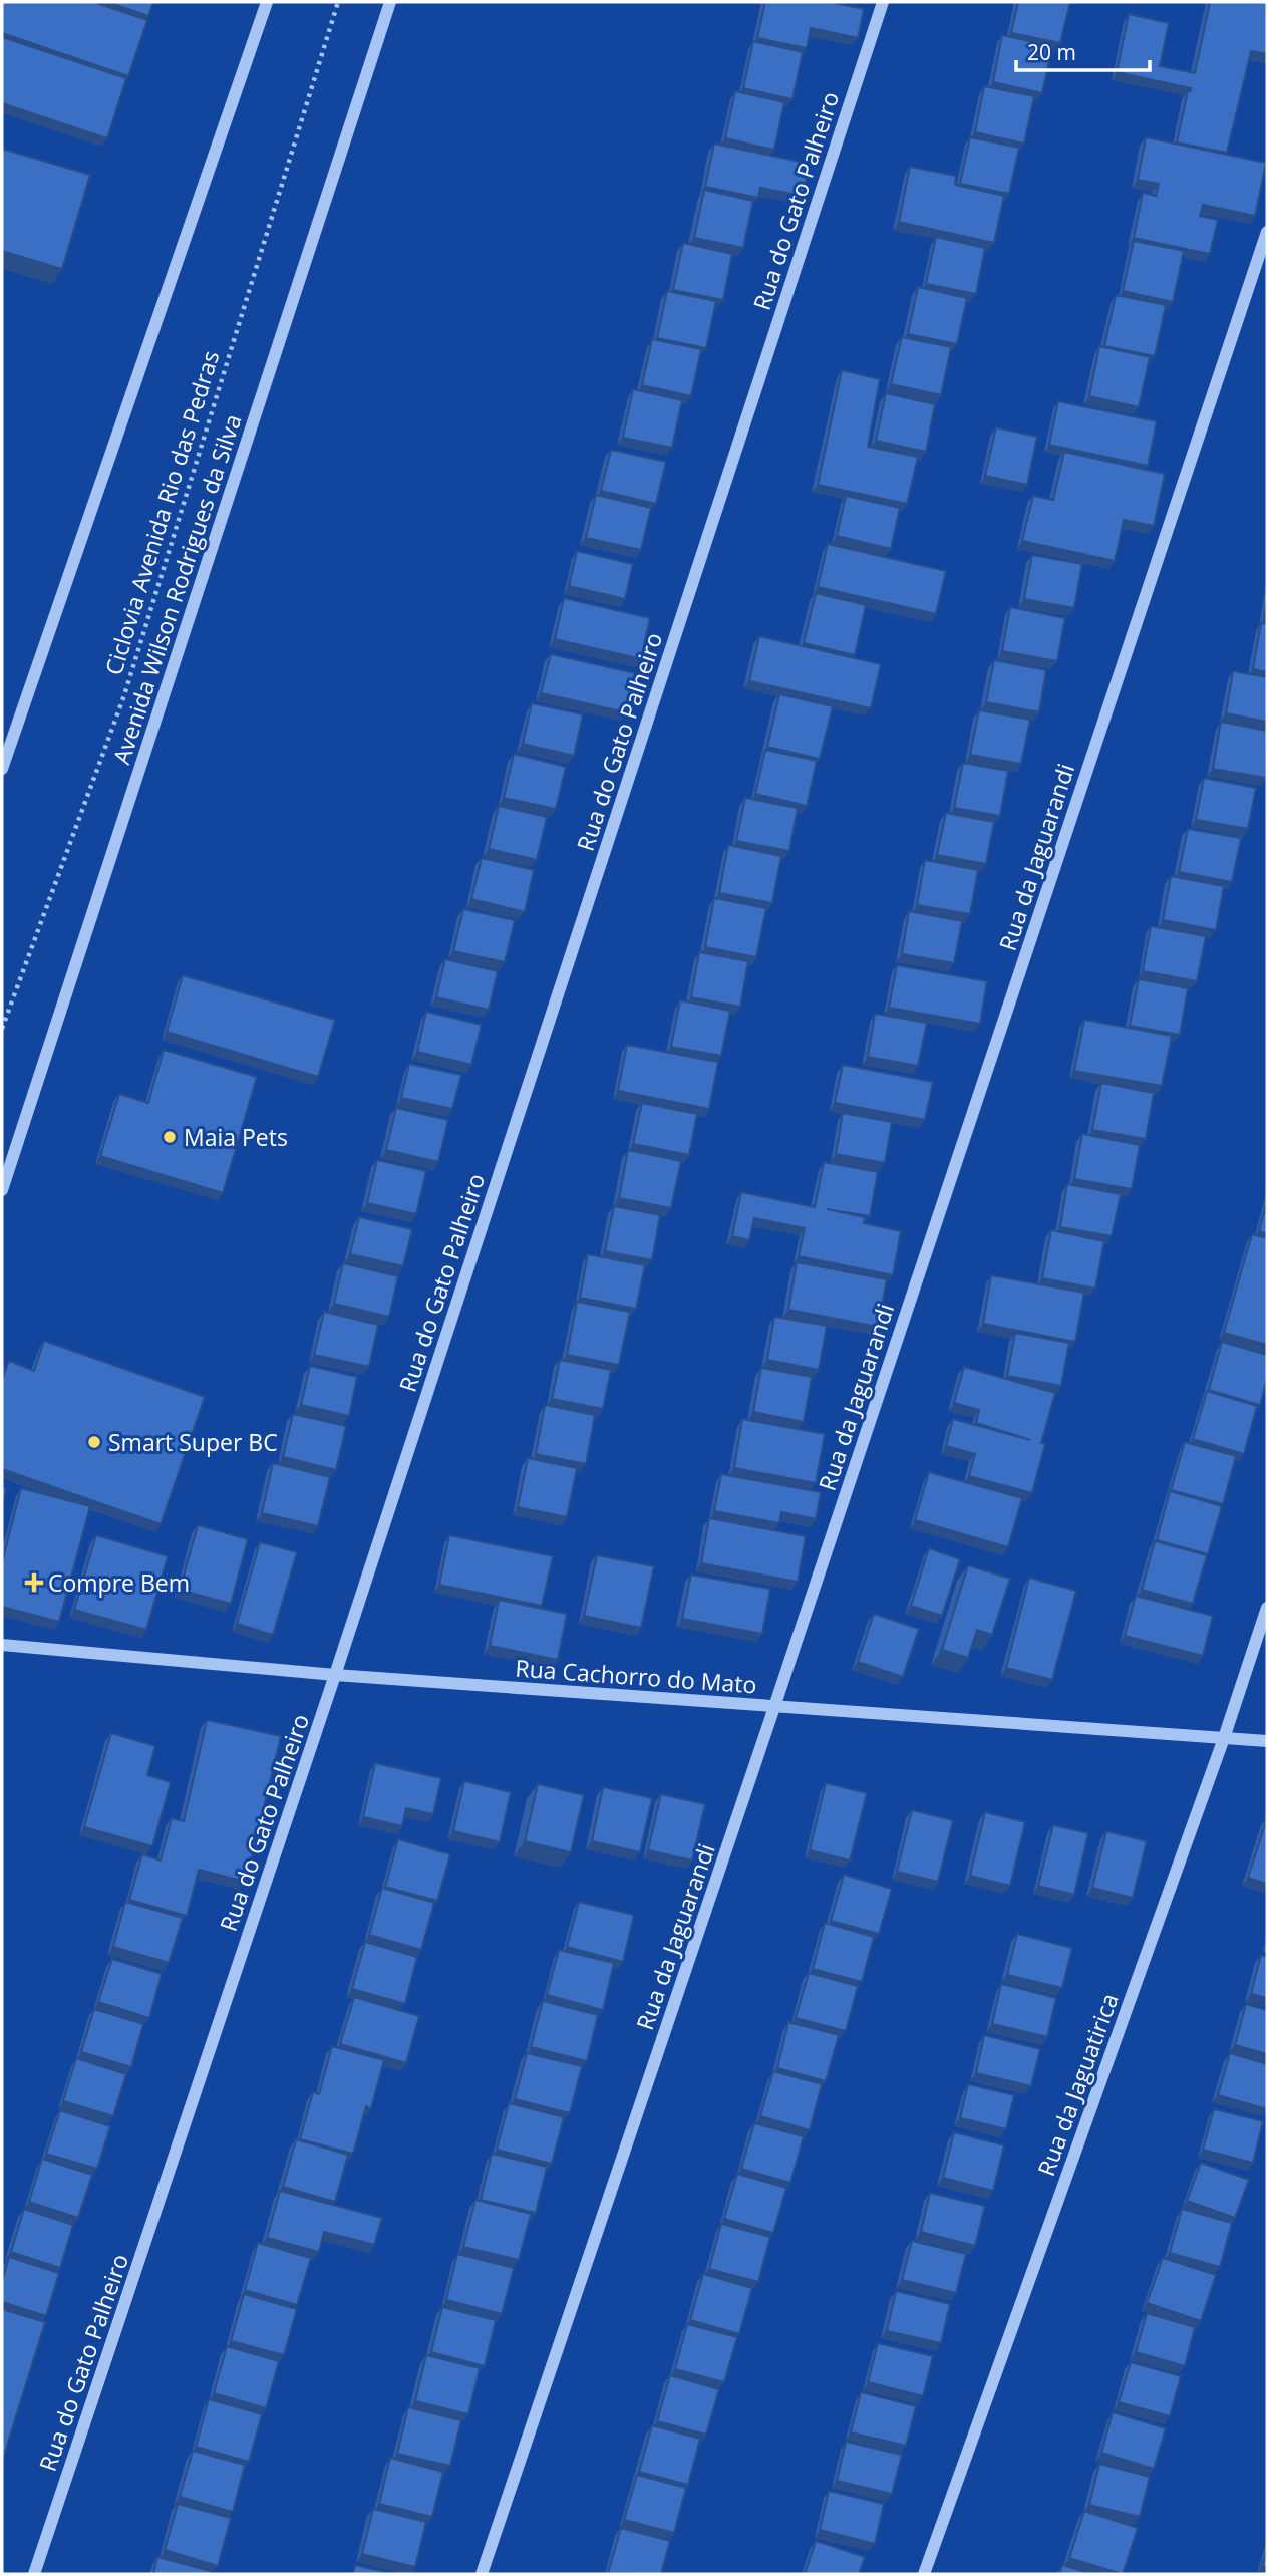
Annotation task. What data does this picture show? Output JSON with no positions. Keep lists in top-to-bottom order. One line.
{"streets":{"street":["Rua do Gato Palheiro","Avenida Wilson Rodrigues da Silva","Rua da Jaguarandi","Rua Cachorro do Mato","Rua da Jaguatirica"],"path":["Ciclovia Avenida Rio das Pedras"]},"crossings":[["Rua do Gato Palheiro","Rua Cachorro do Mato"],["Rua da Jaguarandi","Rua Cachorro do Mato"],["Rua Cachorro do Mato","Rua da Jaguatirica"]],"places":{"other":["Maia Pets","Smart Super BC"],"health":["Compre Bem"]},"scale_bar":"20 m"}
